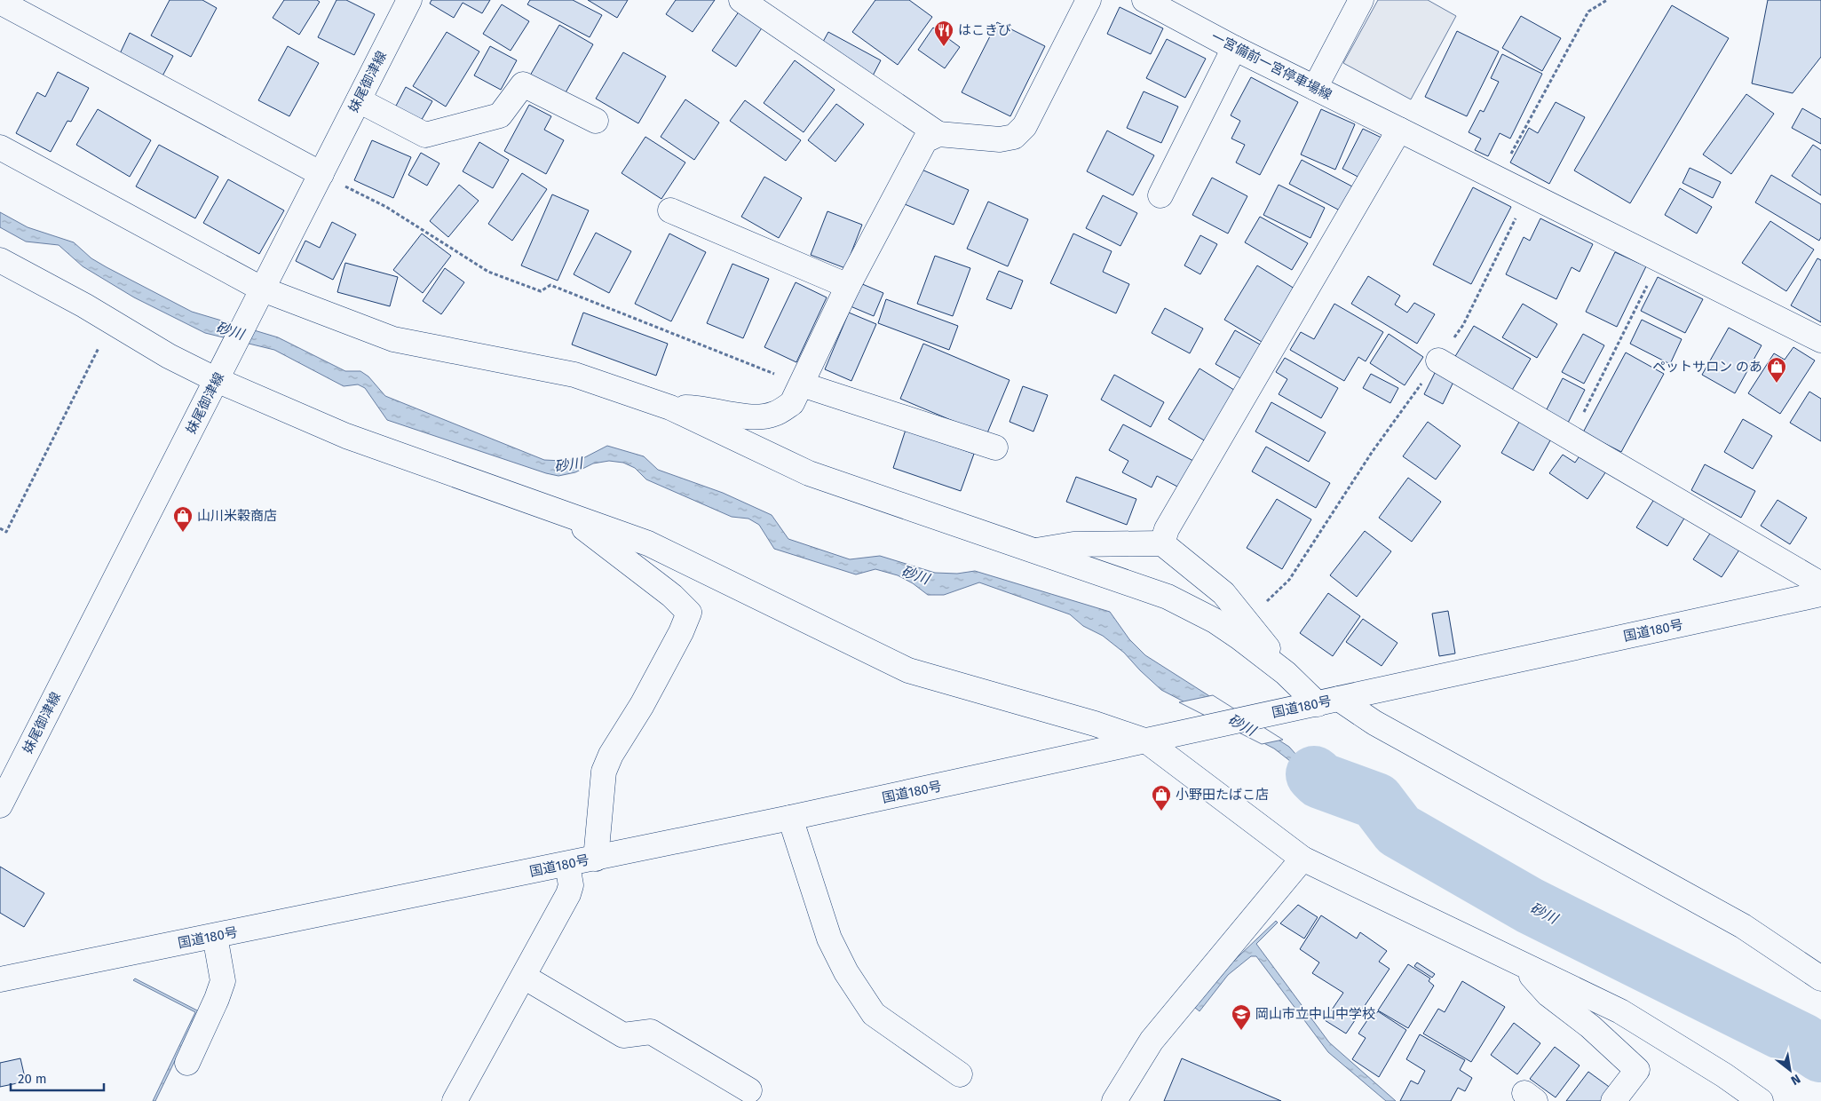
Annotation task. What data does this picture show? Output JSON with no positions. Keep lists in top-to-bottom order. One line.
{"streets":{"main road":["一宮備前一宮停車場線","妹尾御津線","国道180号"]},"water":["砂川"],"places":{"restaurant":["はこきび"],"shop":["ペットサロン のあ","山川米穀商店","小野田たばこ店"],"school or university":["岡山市立中山中学校"]},"scale_bar":"20 m","north":"bottom right"}
